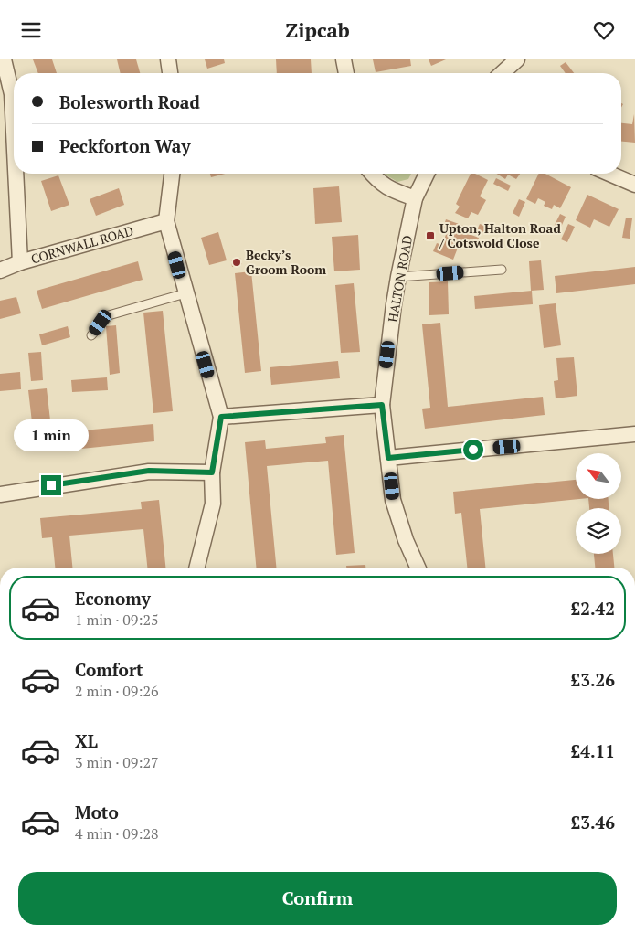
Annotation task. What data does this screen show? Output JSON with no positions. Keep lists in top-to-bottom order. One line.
{"streets":{"street":["CORNWALL ROAD","HALTON ROAD"]},"places":{"transit":["Upton, Halton Road / Cotswold Close"],"other":["Becky’s Groom Room"]},"north":"top left","page":{"header":"Zipcab","banner":["Bolesworth Road","Peckforton Way"],"bubble":"1 min","list":[{"name":"Economy","note":"1 min · 09:25","value":"£2.42"},{"name":"Comfort","note":"2 min · 09:26","value":"£3.26"},{"name":"XL","note":"3 min · 09:27","value":"£4.11"},{"name":"Moto","note":"4 min · 09:28","value":"£3.46"}],"buttons":"Confirm"}}
